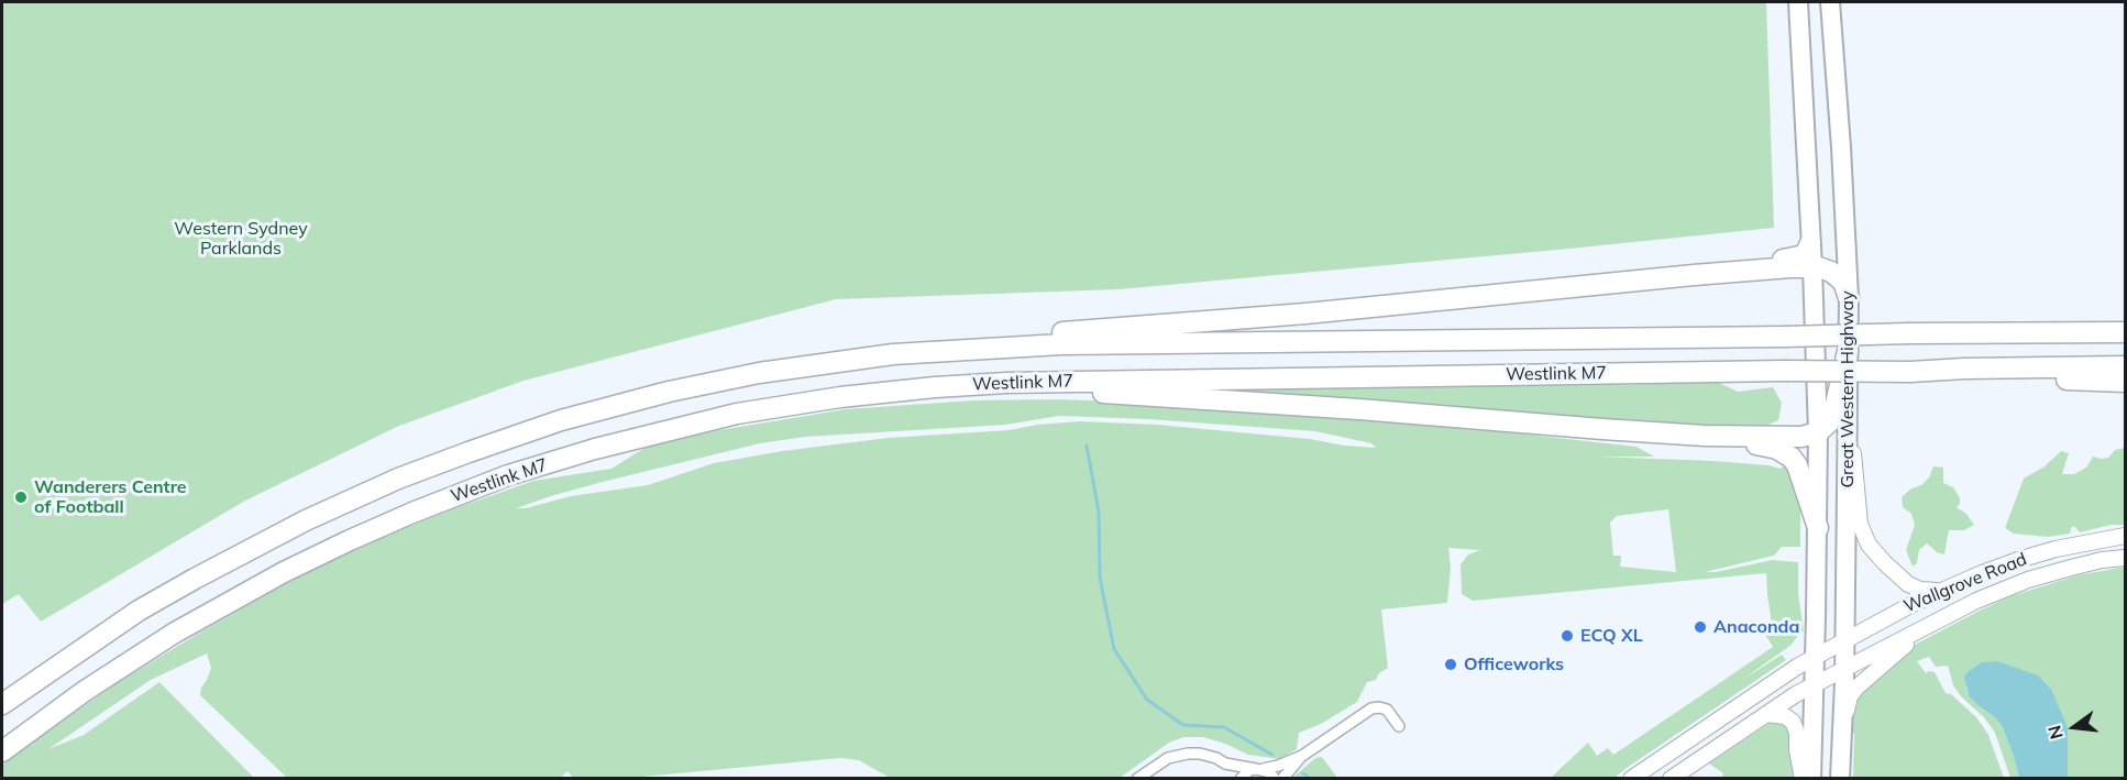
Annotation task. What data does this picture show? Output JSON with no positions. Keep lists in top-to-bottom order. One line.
{"streets":{"highway":["Westlink M7","Great Western Highway"],"main road":["Wallgrove Road"]},"crossings":[["Great Western Highway","Wallgrove Road"]],"parks":["Western Sydney Parklands"],"places":["Wanderers Centre of Football","Anaconda","ECQ XL","Officeworks"],"north":"left"}
